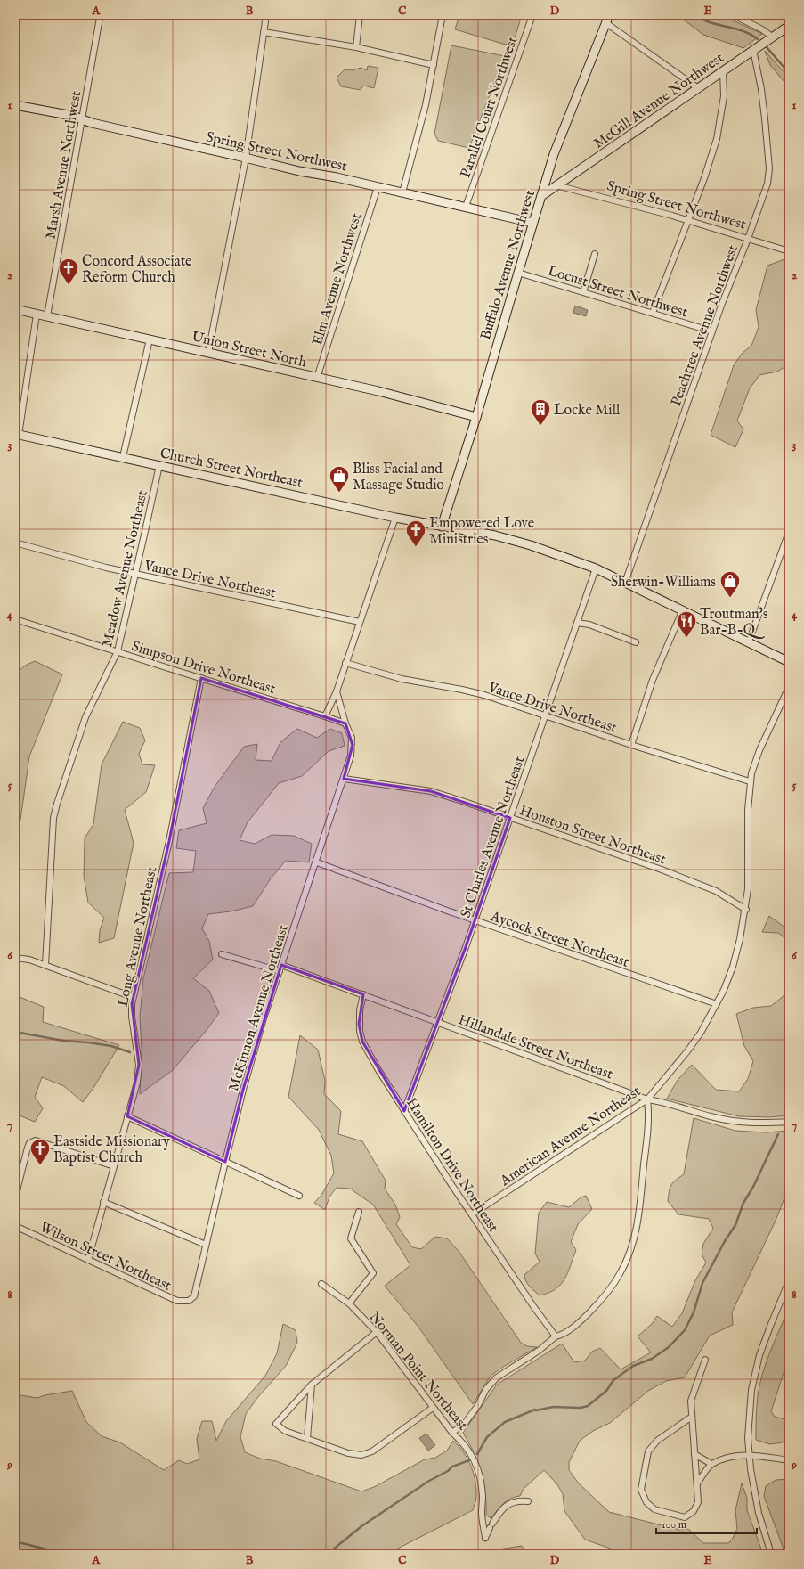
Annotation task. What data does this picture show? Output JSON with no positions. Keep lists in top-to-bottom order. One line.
{"streets":{"street":["McGill Avenue Northwest","Parallel Court Northwest","Spring Street Northwest","Marsh Avenue Northwest","Buffalo Avenue Northwest","Elm Avenue Northwest","Locust Street Northwest","Peachtree Avenue Northwest","Union Street North","Church Street Northeast","Meadow Avenue Northeast","Vance Drive Northeast","Simpson Drive Northeast","Houston Street Northeast","St Charles Avenue Northeast","Long Avenue Northeast","Aycock Street Northeast","McKinnon Avenue Northeast","Hillandale Street Northeast","American Avenue Northeast","Hamilton Drive Northeast","Wilson Street Northeast","Norman Point Northeast"]},"crossings":[["McGill Avenue Northwest","Spring Street Northwest"],["McGill Avenue Northwest","Buffalo Avenue Northwest"],["McGill Avenue Northwest","Peachtree Avenue Northwest"],["Parallel Court Northwest","Spring Street Northwest"],["Spring Street Northwest","Marsh Avenue Northwest"],["Spring Street Northwest","Buffalo Avenue Northwest"],["Spring Street Northwest","Elm Avenue Northwest"],["Spring Street Northwest","Peachtree Avenue Northwest"],["Marsh Avenue Northwest","Union Street North"],["Buffalo Avenue Northwest","Locust Street Northwest"],["Buffalo Avenue Northwest","Union Street North"],["Buffalo Avenue Northwest","Church Street Northeast"],["Elm Avenue Northwest","Union Street North"],["Locust Street Northwest","Peachtree Avenue Northwest"],["Peachtree Avenue Northwest","Church Street Northeast"],["Church Street Northeast","Meadow Avenue Northeast"],["Church Street Northeast","St Charles Avenue Northeast"],["Meadow Avenue Northeast","Vance Drive Northeast"],["Meadow Avenue Northeast","Simpson Drive Northeast"],["Vance Drive Northeast","St Charles Avenue Northeast"],["Vance Drive Northeast","American Avenue Northeast"],["Simpson Drive Northeast","Long Avenue Northeast"],["Houston Street Northeast","St Charles Avenue Northeast"],["Houston Street Northeast","McKinnon Avenue Northeast"],["Houston Street Northeast","American Avenue Northeast"],["St Charles Avenue Northeast","Aycock Street Northeast"],["St Charles Avenue Northeast","Hillandale Street Northeast"],["St Charles Avenue Northeast","Hamilton Drive Northeast"],["Long Avenue Northeast","Wilson Street Northeast"],["Aycock Street Northeast","McKinnon Avenue Northeast"],["Aycock Street Northeast","American Avenue Northeast"],["McKinnon Avenue Northeast","Hillandale Street Northeast"],["McKinnon Avenue Northeast","Wilson Street Northeast"],["Hillandale Street Northeast","American Avenue Northeast"],["Hillandale Street Northeast","Hamilton Drive Northeast"],["American Avenue Northeast","Hamilton Drive Northeast"]],"places":{"church":["Concord Associate Reform Church","Empowered Love Ministries","Eastside Missionary Baptist Church"],"building":["Locke Mill"],"shop":["Bliss Facial and Massage Studio","Sherwin-Williams"],"restaurant":["Troutman's Bar-B-Q"]},"scale_bar":"100 m","grid":{"columns":["A","B","C","D","E"],"rows":["1","2","3","4","5","6","7","8","9"]}}
